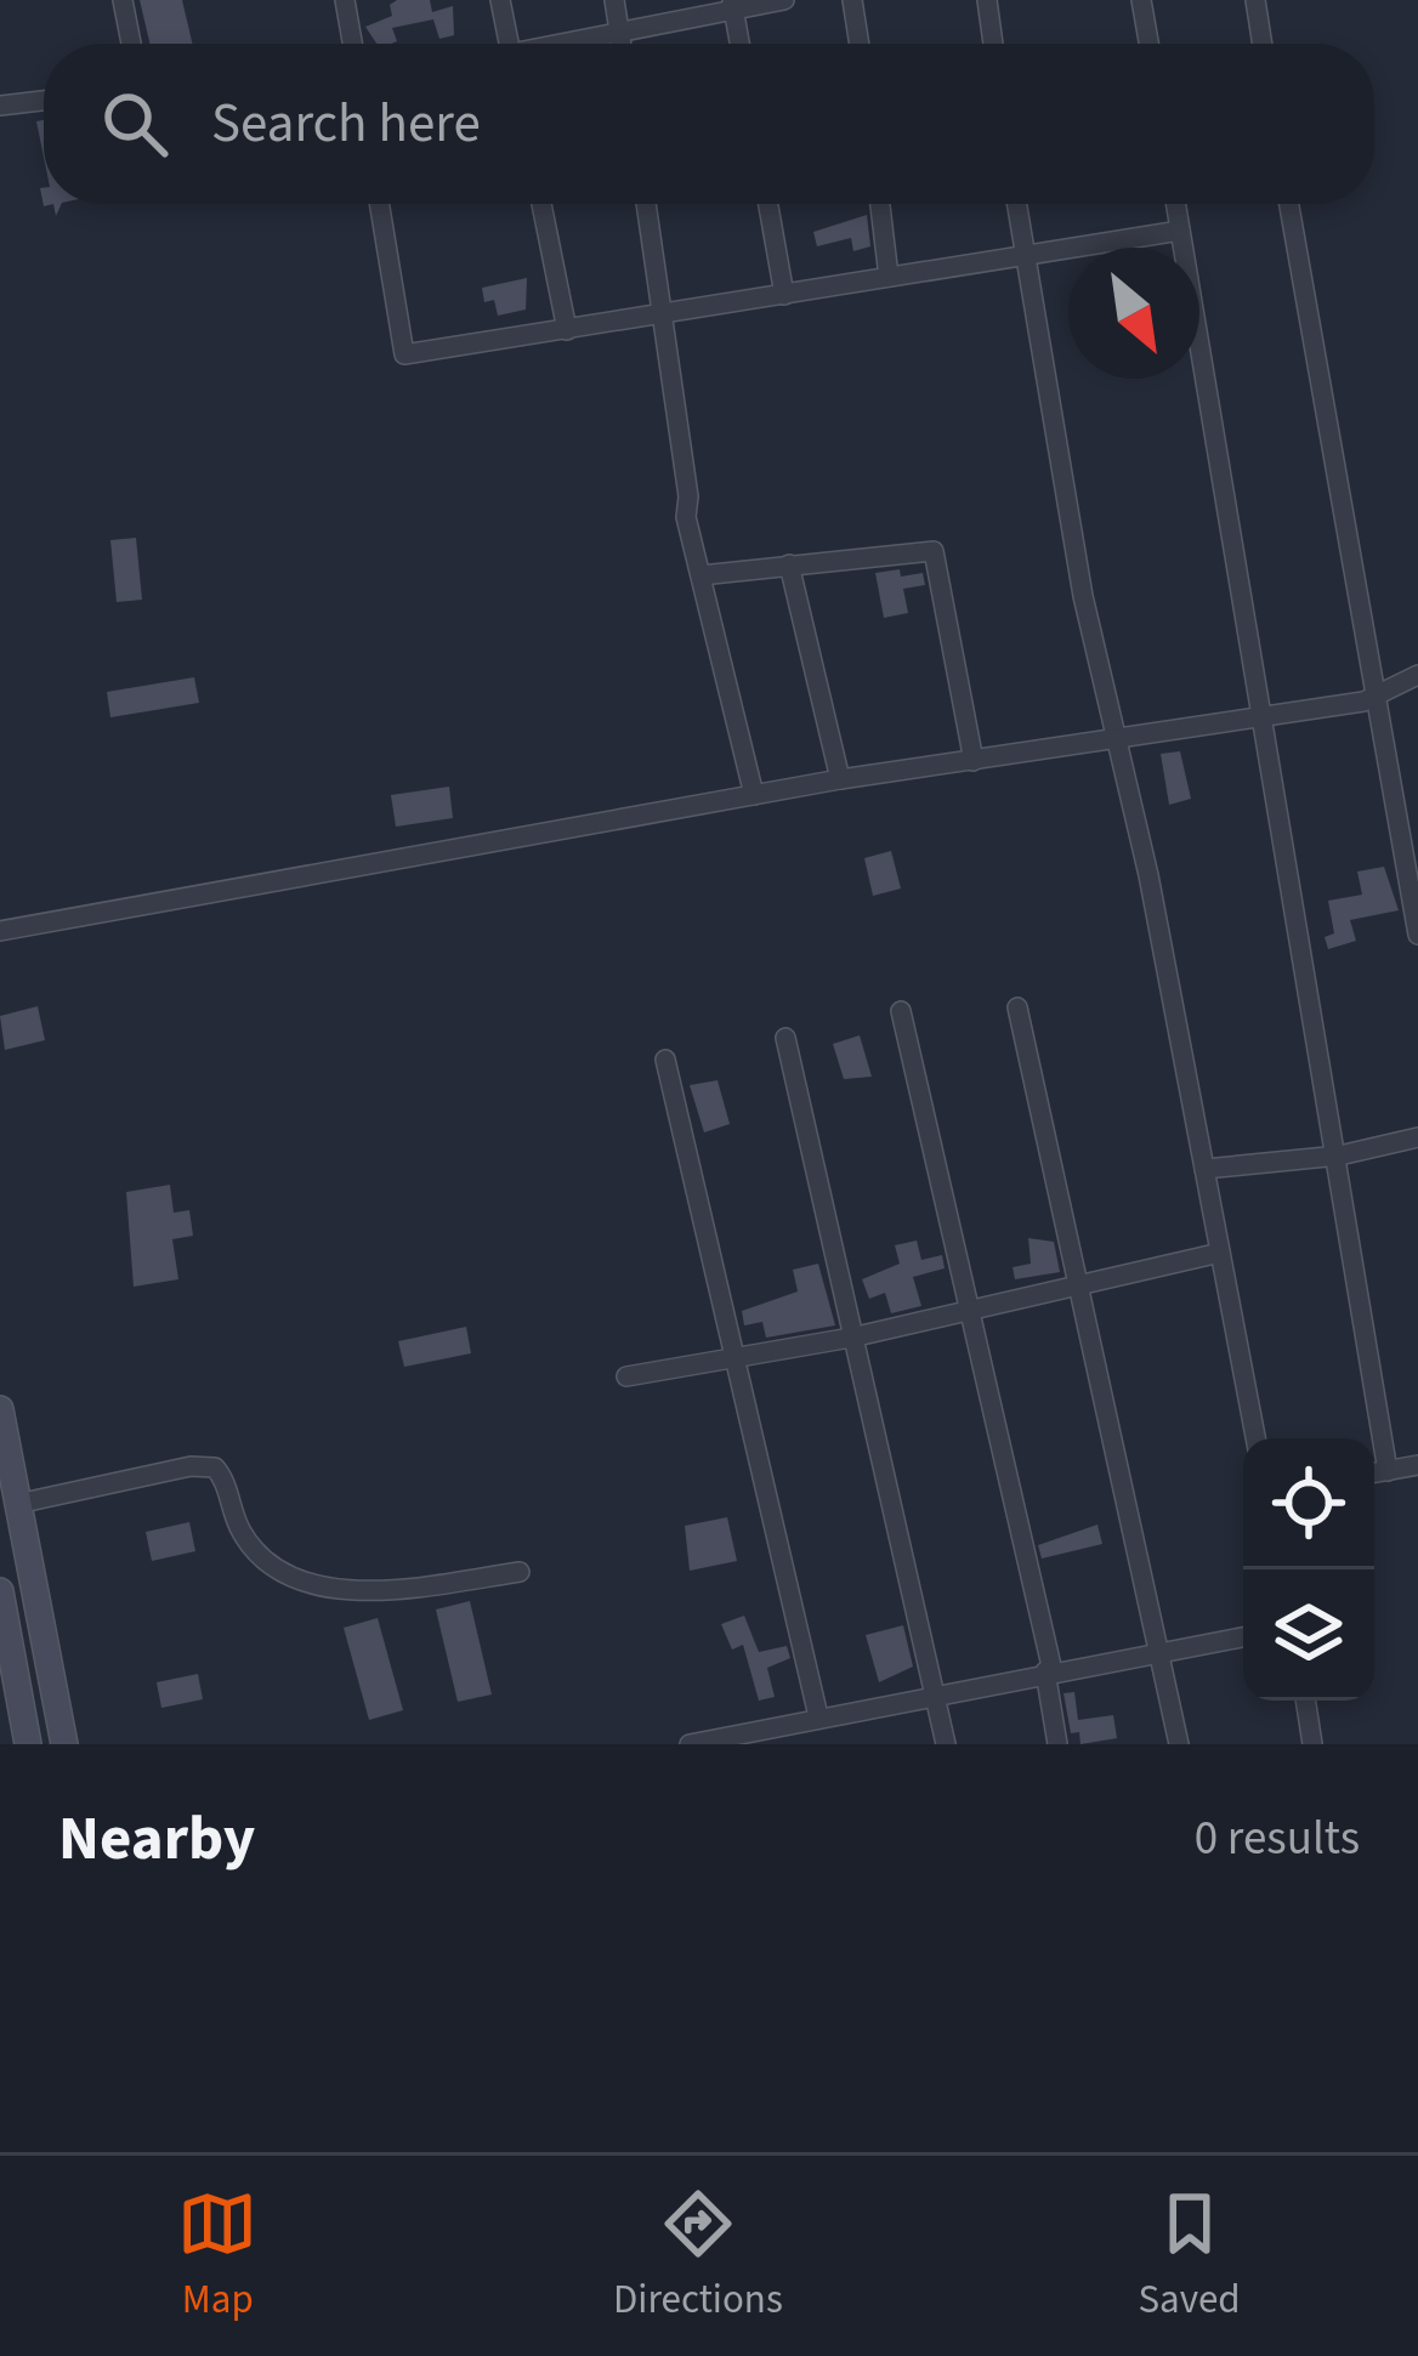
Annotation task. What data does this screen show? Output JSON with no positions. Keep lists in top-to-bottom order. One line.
{"north":"bottom right","page":{"search":"Search here","heading":["Nearby","0 results"],"nav":["Map","Directions","Saved"]}}
